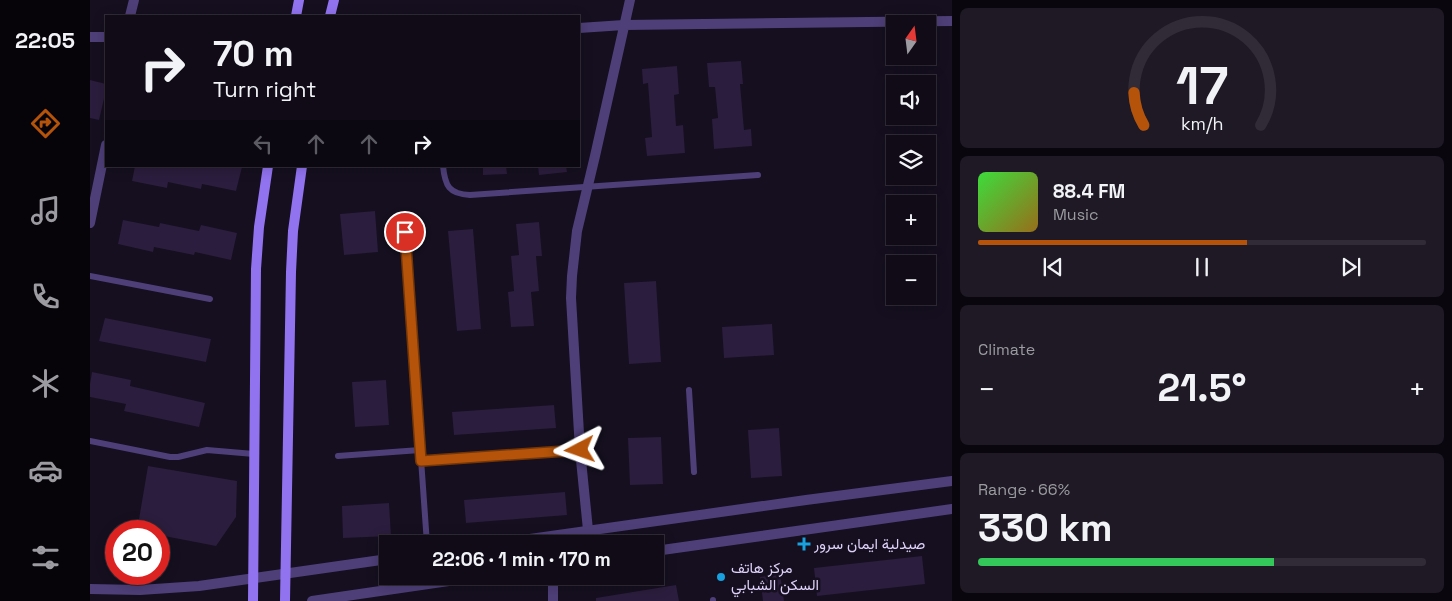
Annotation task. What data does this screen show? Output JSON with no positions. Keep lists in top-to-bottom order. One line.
{"places":{"health":["صيدلية ايمان سرور"],"other":["مركز هاتف السكن الشبابي"]},"north":"top","page":{"tabs":"22:05","map_buttons":["+","−"],"turn":["70 m","Turn right"],"song":["88.4 FM","Music"],"tile":["Climate",["Range · 66%","330 km"]],"heat":["−","21.5°","+"],"limit":"20","trip":"22:06 · 1 min · 170 m","gauge":["17","km/h"]}}
